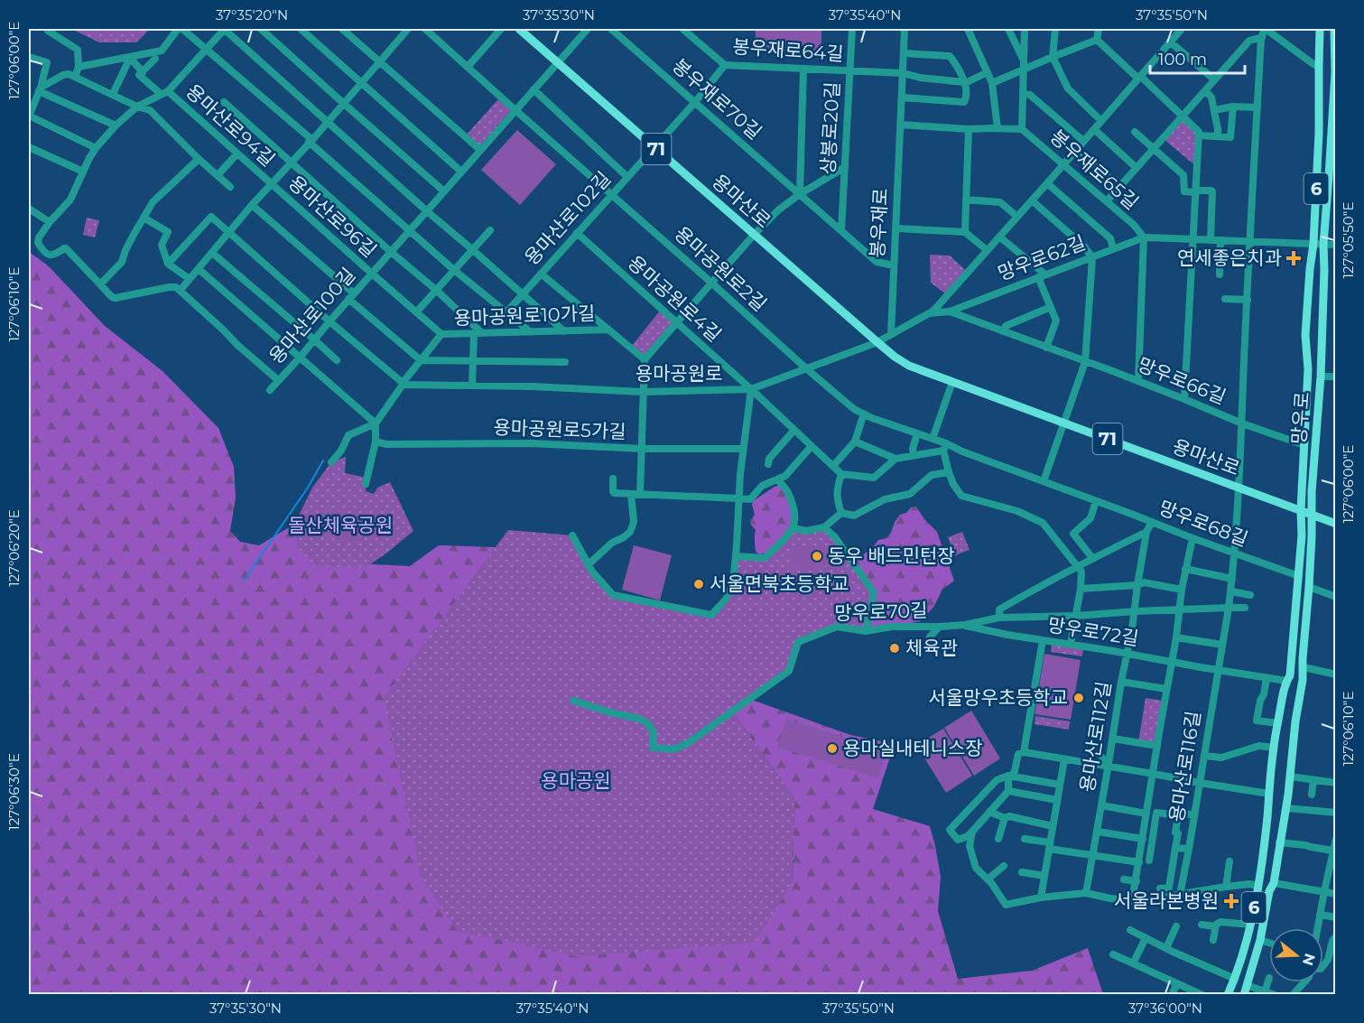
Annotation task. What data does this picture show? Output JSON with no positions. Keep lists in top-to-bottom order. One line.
{"streets":{"main road":["71","6","용마산로","망우로"],"street":["봉우재로64길","봉우재로70길","용마산로94길","상봉로20길","봉우재로65길","용마산로96길","용마산로102길","봉우재로","망우로62길","용마공원로2길","용마공원로4길","용마산로100길","용마공원로10가길","용마공원로","망우로66길","용마공원로5가길","망우로68길","망우로70길","망우로72길","용마산로112길","용마산로116길"]},"crossings":[["봉우재로64길","상봉로20길"],["봉우재로64길","용마산로102길"],["봉우재로64길","봉우재로"],["봉우재로70길","상봉로20길"],["봉우재로70길","용마산로102길"],["봉우재로70길","봉우재로"],["용마산로94길","용마산로96길"],["용마산로94길","용마산로100길"],["봉우재로65길","봉우재로"],["봉우재로65길","망우로62길"],["용마산로","용마산로102길"],["용마산로","용마산로100길"],["용마산로","용마공원로"],["용마산로","망우로"],["용마산로","용마산로116길"],["용마산로96길","용마산로100길"],["용마산로102길","용마공원로2길"],["용마산로102길","용마공원로4길"],["봉우재로","망우로62길"],["망우로62길","망우로66길"],["망우로62길","망우로"],["망우로62길","용마산로116길"],["용마공원로2길","용마공원로"],["용마공원로2길","망우로68길"],["용마공원로4길","용마공원로"],["용마산로100길","용마공원로10가길"],["용마공원로","망우로68길"],["망우로66길","망우로"],["망우로66길","용마산로116길"],["망우로","망우로68길"],["망우로","망우로72길"],["망우로68길","용마산로112길"],["망우로68길","용마산로116길"],["망우로70길","망우로72길"],["망우로70길","용마산로112길"],["망우로70길","용마산로116길"],["망우로72길","용마산로112길"],["망우로72길","용마산로116길"]],"parks":["돌산체육공원","용마공원"],"places":{"health":["연세좋은치과","서울라본병원"],"other":["동우 배드민턴장","서울면북초등학교","체육관","서울망우초등학교","용마실내테니스장"]},"scale_bar":"100 m","north":"right","coordinates":["37°35'20\"N","37°35'30\"N","37°35'40\"N","37°35'50\"N","127°06'00\"E","127°05'50\"E","127°06'10\"E","127°06'20\"E","127°06'30\"E","37°36'00\"N"]}
